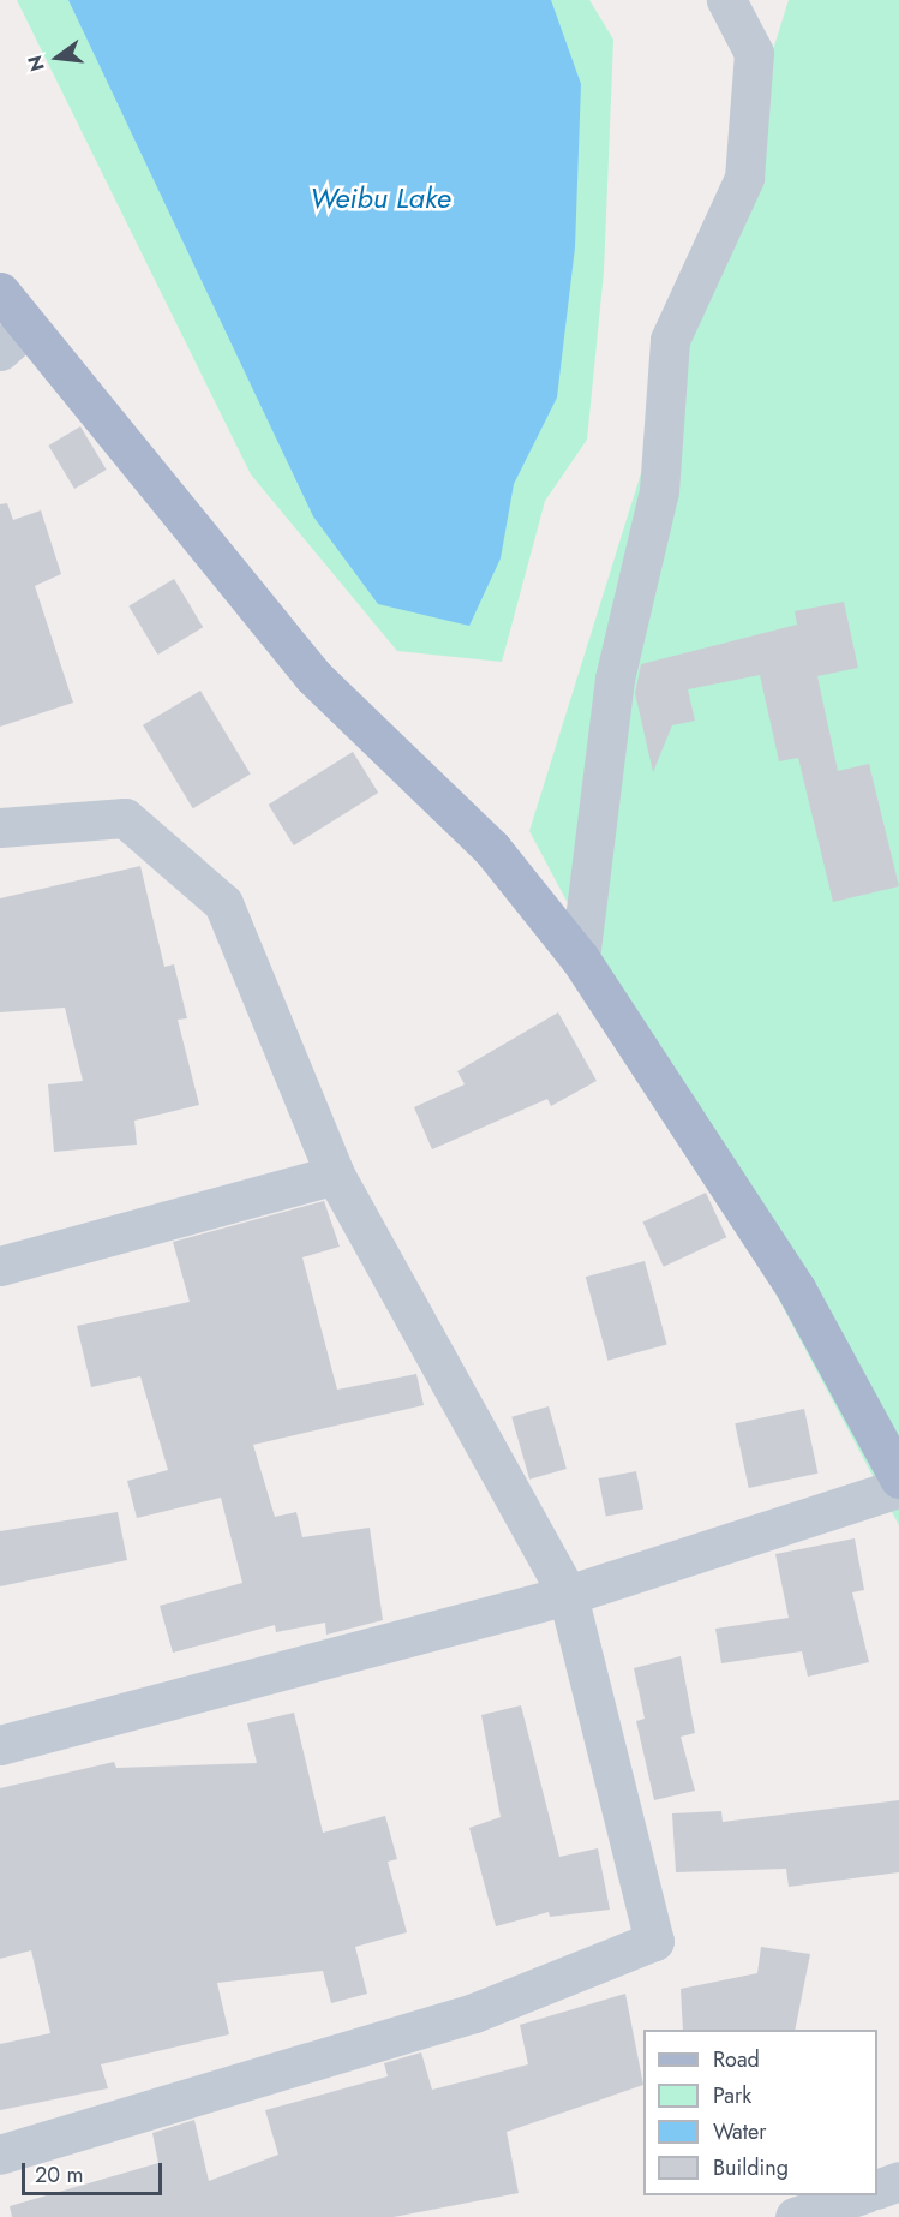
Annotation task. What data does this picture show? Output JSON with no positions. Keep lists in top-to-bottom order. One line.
{"water":["Weibu Lake"],"legend":["Road","Park","Water","Building"],"scale_bar":"20 m","north":"left"}
